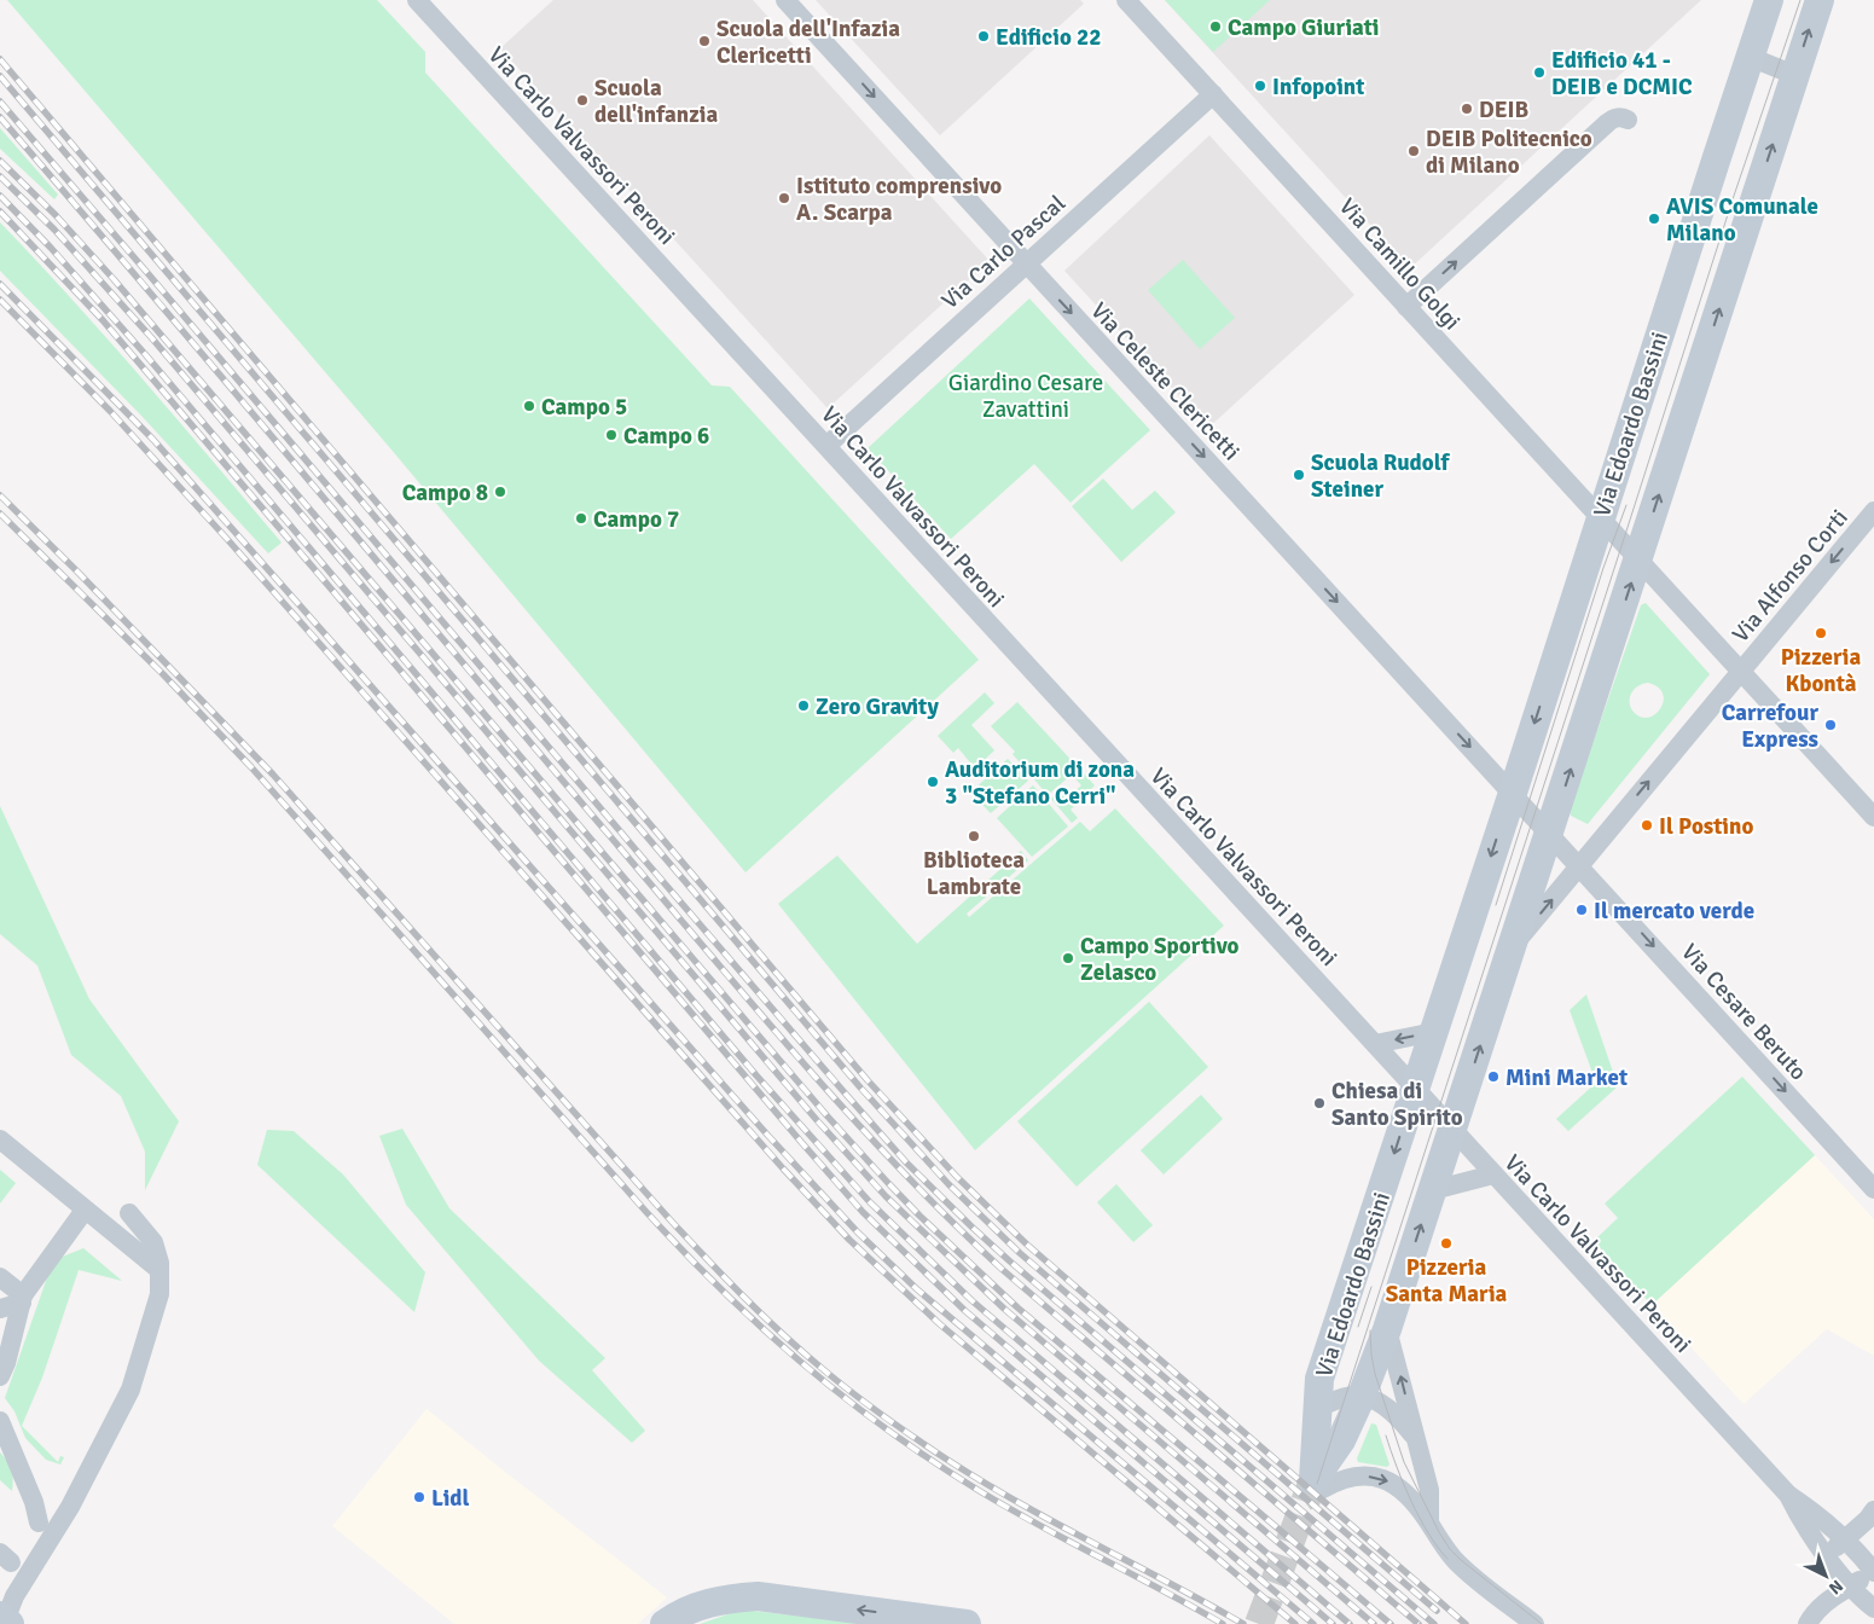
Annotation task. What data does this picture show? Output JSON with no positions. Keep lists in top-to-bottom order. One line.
{"streets":{"street":["Via Carlo Valvassori Peroni","Via Carlo Pascal","Via Camillo Golgi","Via Celeste Clericetti","Via Edoardo Bassini","Via Alfonso Corti","Via Cesare Beruto"]},"crossings":[["Via Carlo Valvassori Peroni","Via Carlo Pascal"],["Via Carlo Valvassori Peroni","Via Edoardo Bassini"],["Via Carlo Pascal","Via Camillo Golgi"],["Via Carlo Pascal","Via Celeste Clericetti"],["Via Camillo Golgi","Via Edoardo Bassini"],["Via Celeste Clericetti","Via Edoardo Bassini"],["Via Edoardo Bassini","Via Alfonso Corti"],["Via Edoardo Bassini","Via Cesare Beruto"]],"one_way":["Via Celeste Clericetti","Via Alfonso Corti","Via Cesare Beruto"],"parks":["Giardino Cesare Zavattini"],"places":["Campo Giuriati","Edificio 22","Scuola dell'Infazia Clericetti","Edificio 41 - DEIB e DCMIC","Infopoint","Scuola dell'infanzia","DEIB","DEIB Politecnico di Milano","Istituto comprensivo A. Scarpa","AVIS Comunale Milano","Campo 5","Campo 6","Scuola Rudolf Steiner","Campo 8","Campo 7","Pizzeria Kbontà","Zero Gravity","Carrefour Express","Auditorium di zona 3 \"Stefano Cerri\"","Il Postino","Biblioteca Lambrate","Il mercato verde","Campo Sportivo Zelasco","Mini Market","Chiesa di Santo Spirito","Pizzeria Santa Maria","Lidl"],"north":"bottom right"}
